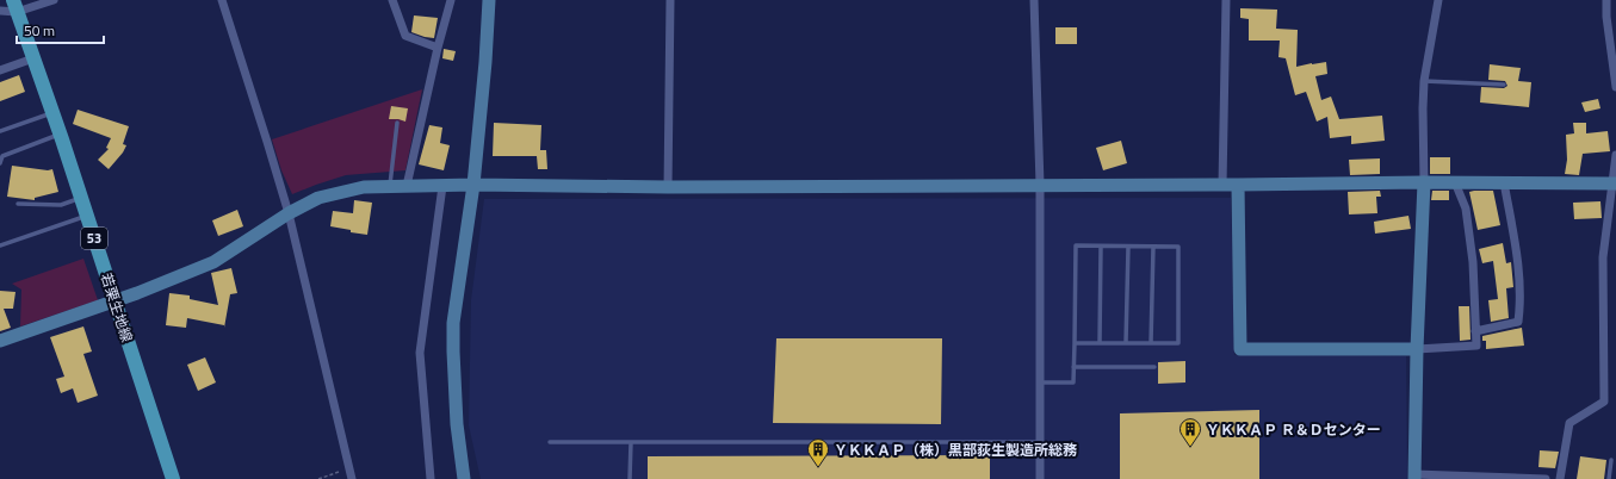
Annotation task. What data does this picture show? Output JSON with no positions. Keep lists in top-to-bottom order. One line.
{"streets":{"main road":["53","若栗生地線"]},"places":{"building":["ＹＫＫＡＰ Ｒ＆Ｄセンター","ＹＫＫＡＰ（株）黒部荻生製造所総務"]},"scale_bar":"50 m"}
